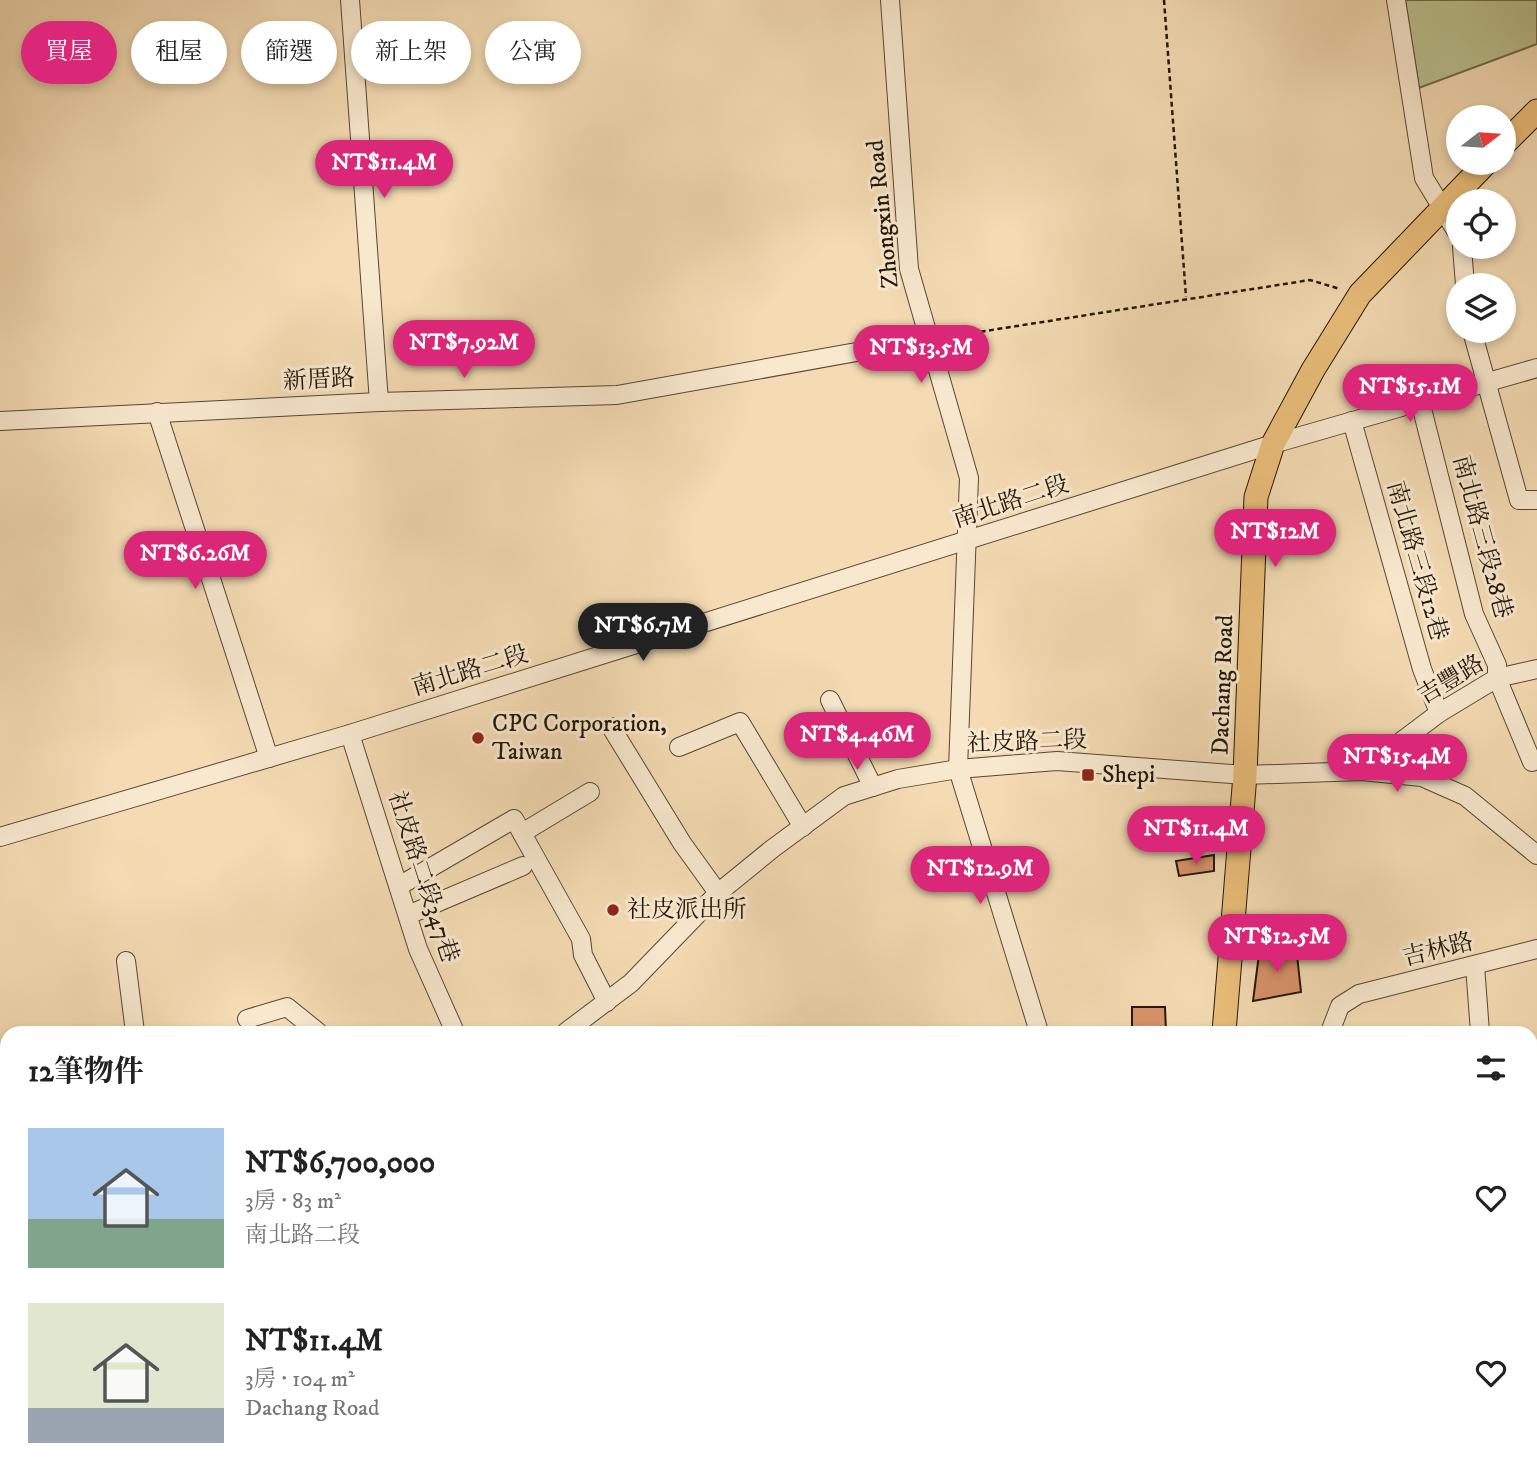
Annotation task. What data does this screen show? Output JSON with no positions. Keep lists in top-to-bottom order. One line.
{"streets":{"main road":["Dachang Road"],"street":["Zhongxin Road","新厝路","南北路二段","南北路三段28巷","南北路三段12巷","吉豐路","社皮路二段","社皮路二段347巷","吉林路"]},"crossings":[["Zhongxin Road","新厝路"],["Zhongxin Road","南北路二段"],["Zhongxin Road","社皮路二段"],["南北路二段","南北路三段28巷"],["南北路二段","南北路三段12巷"],["南北路二段","Dachang Road"],["南北路二段","社皮路二段347巷"],["南北路三段28巷","吉豐路"],["南北路三段12巷","吉豐路"],["吉豐路","社皮路二段"],["Dachang Road","社皮路二段"]],"places":{"other":["CPC Corporation, Taiwan","社皮派出所"],"transit":["Shepi"]},"north":"right","page":{"chip":["買屋","租屋","篩選","新上架","公寓"],"price":["NT$11.4M","NT$7.92M","NT$13.5M","NT$15.1M","NT$12M","NT$6.26M","NT$6.7M","NT$4.46M","NT$15.4M","NT$11.4M","NT$12.9M","NT$12.5M"],"heading":"12筆物件","list":[{"name":"NT$6,700,000","note":"3房 · 83 m² · 南北路二段"},{"name":"NT$11.4M","note":"3房 · 104 m² · Dachang Road"}]}}
